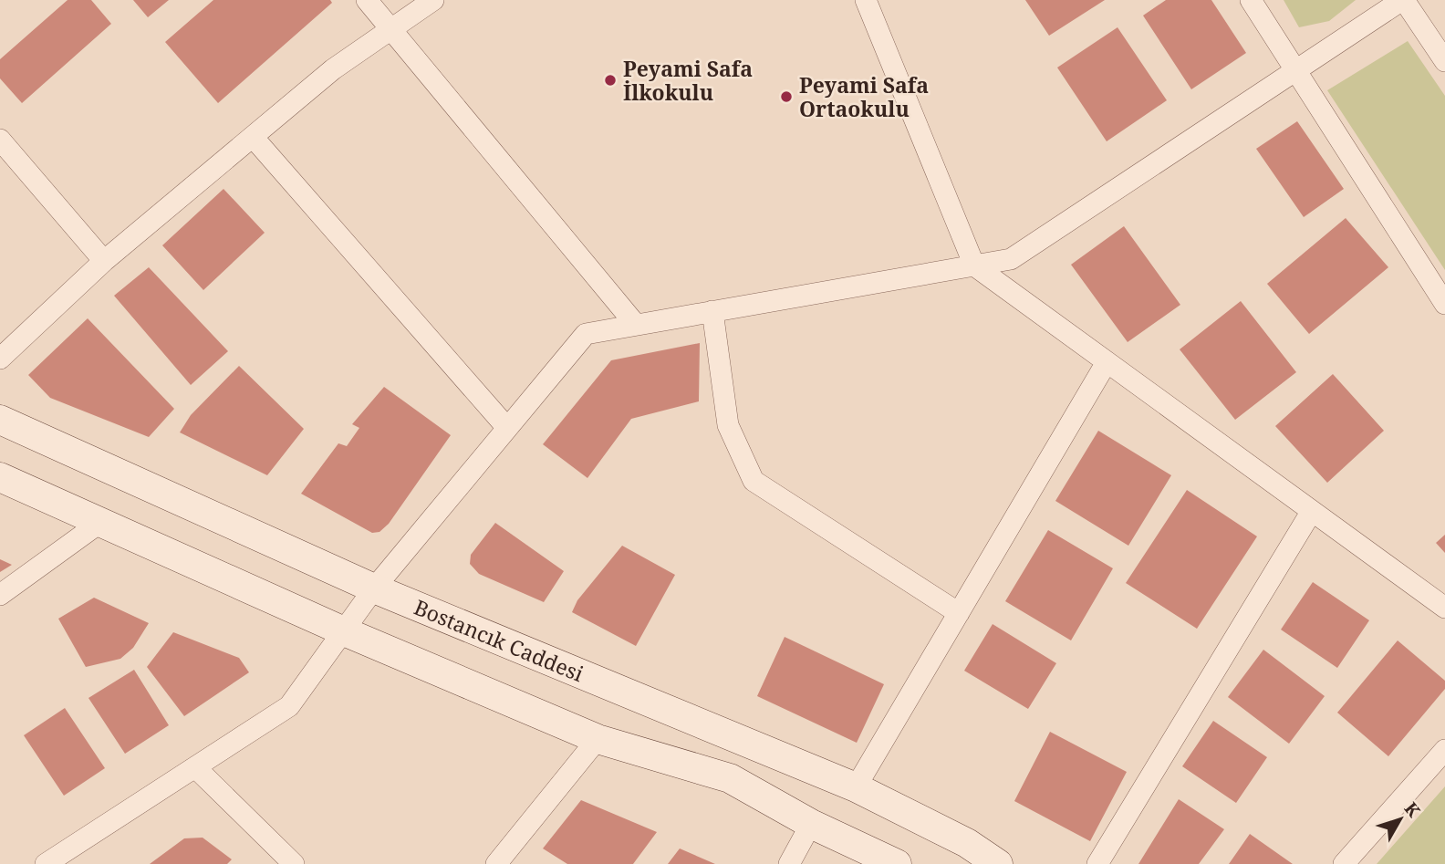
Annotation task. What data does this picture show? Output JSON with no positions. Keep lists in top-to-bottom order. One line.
{"streets":{"main road":["Bostancık Caddesi"]},"places":["Peyami Safa İlkokulu","Peyami Safa Ortaokulu"],"north":"top right"}
